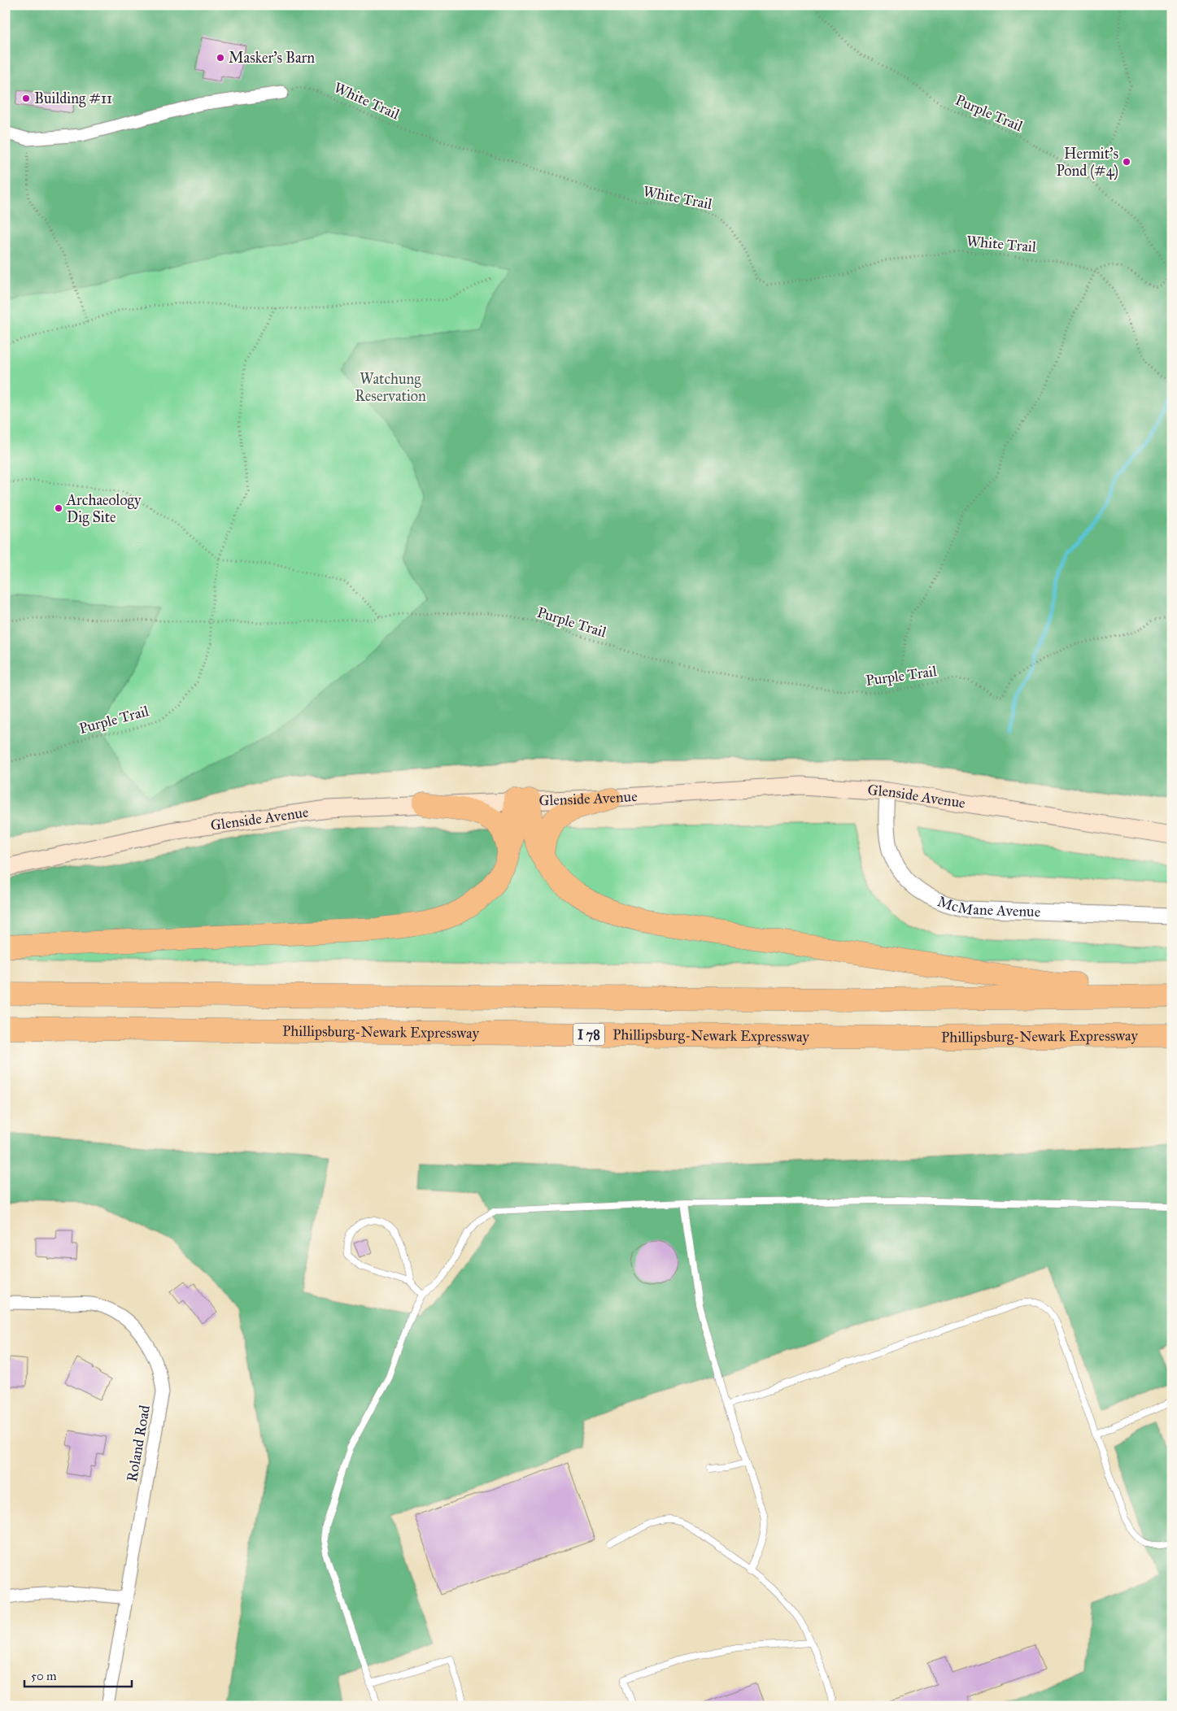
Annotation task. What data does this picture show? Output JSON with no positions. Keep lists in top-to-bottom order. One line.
{"streets":{"highway":["Phillipsburg-Newark Expressway","I 78"],"main road":["Glenside Avenue"],"street":["McMane Avenue","Roland Road"],"path":["White Trail","Purple Trail"]},"crossings":[["White Trail","Purple Trail"],["Glenside Avenue","McMane Avenue"]],"parks":["Watchung Reservation"],"places":["Masker's Barn","Building #11","Hermit's Pond (#4)","Archaeology Dig Site"],"scale_bar":"50 m"}
